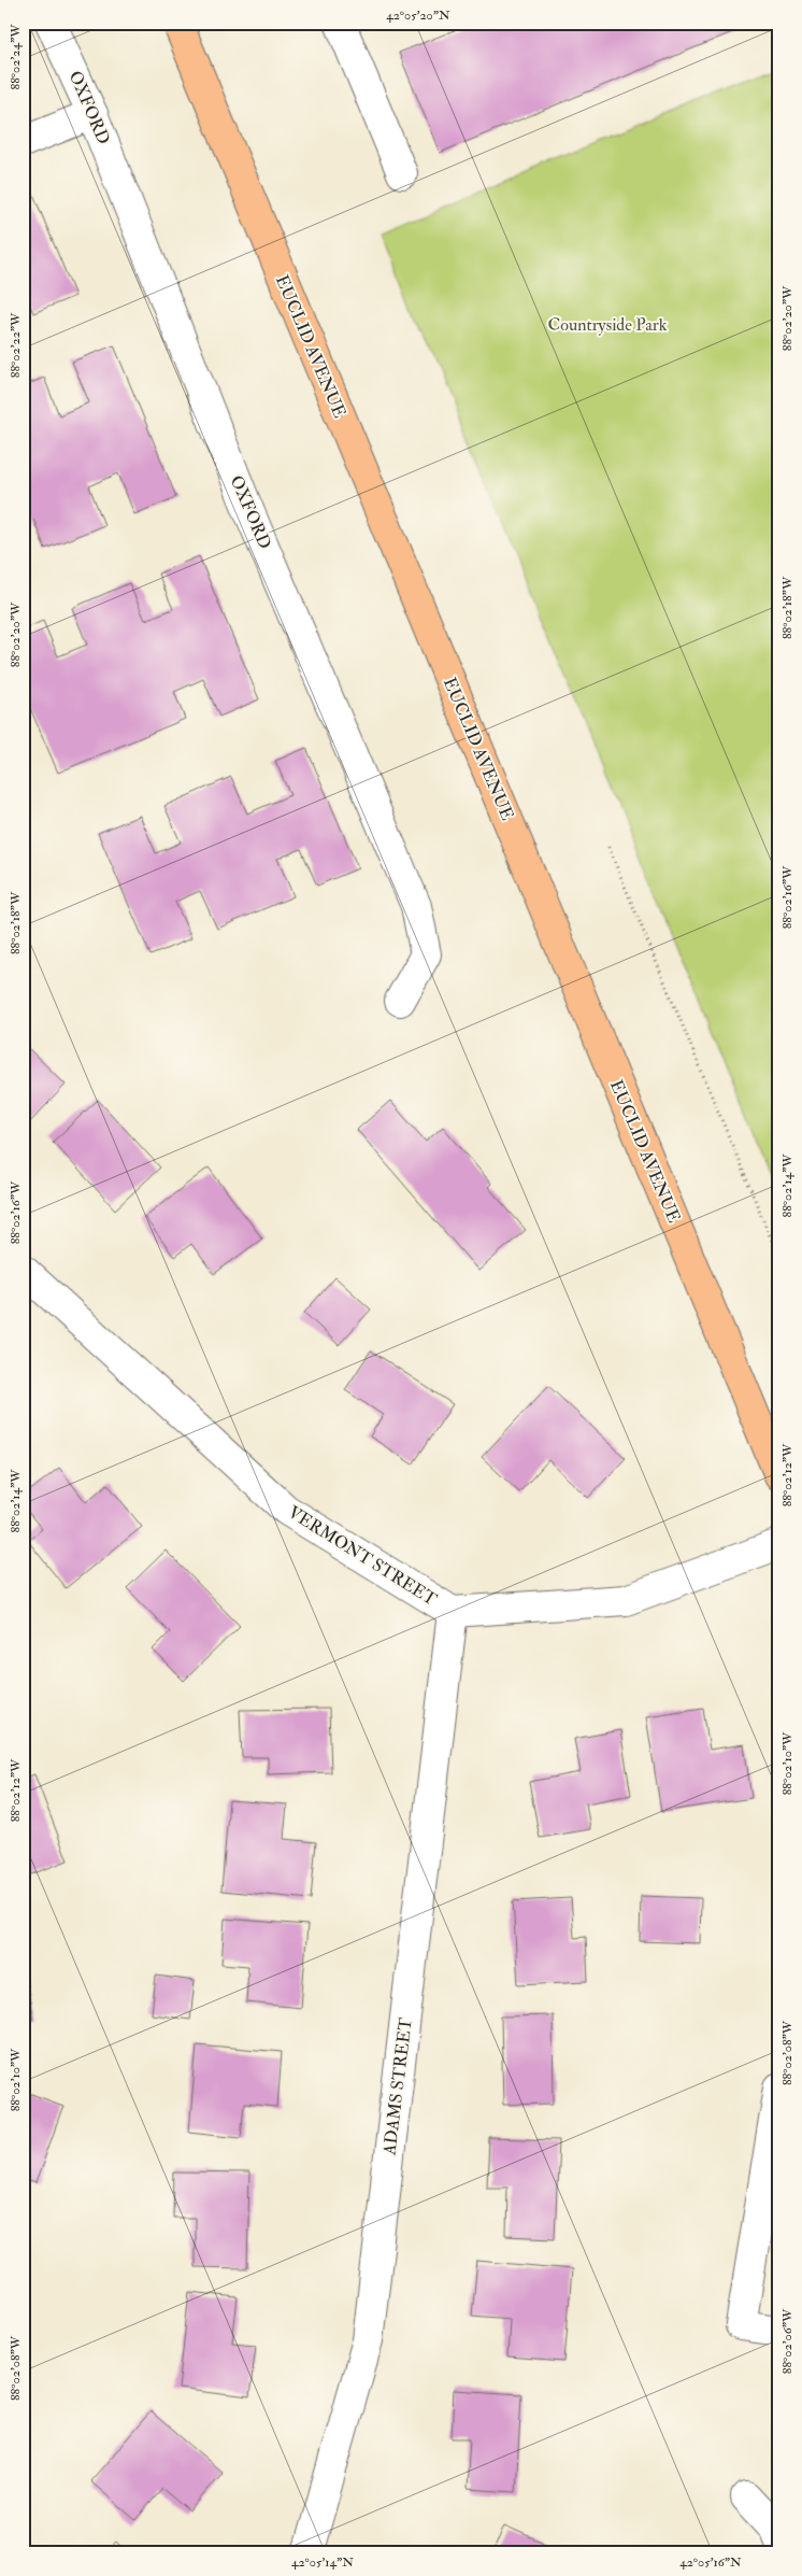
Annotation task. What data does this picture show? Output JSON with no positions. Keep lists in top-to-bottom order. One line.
{"streets":{"main road":["EUCLID AVENUE"],"street":["OXFORD","VERMONT STREET","ADAMS STREET"]},"crossings":[["VERMONT STREET","ADAMS STREET"]],"parks":["Countryside Park"],"coordinates":["42°05'20\"N","88°02'24\"W","88°02'20\"W","88°02'22\"W","88°02'18\"W","88°02'16\"W","88°02'14\"W","88°02'12\"W","88°02'10\"W","88°02'08\"W","88°02'06\"W","42°05'14\"N","42°05'16\"N"]}
